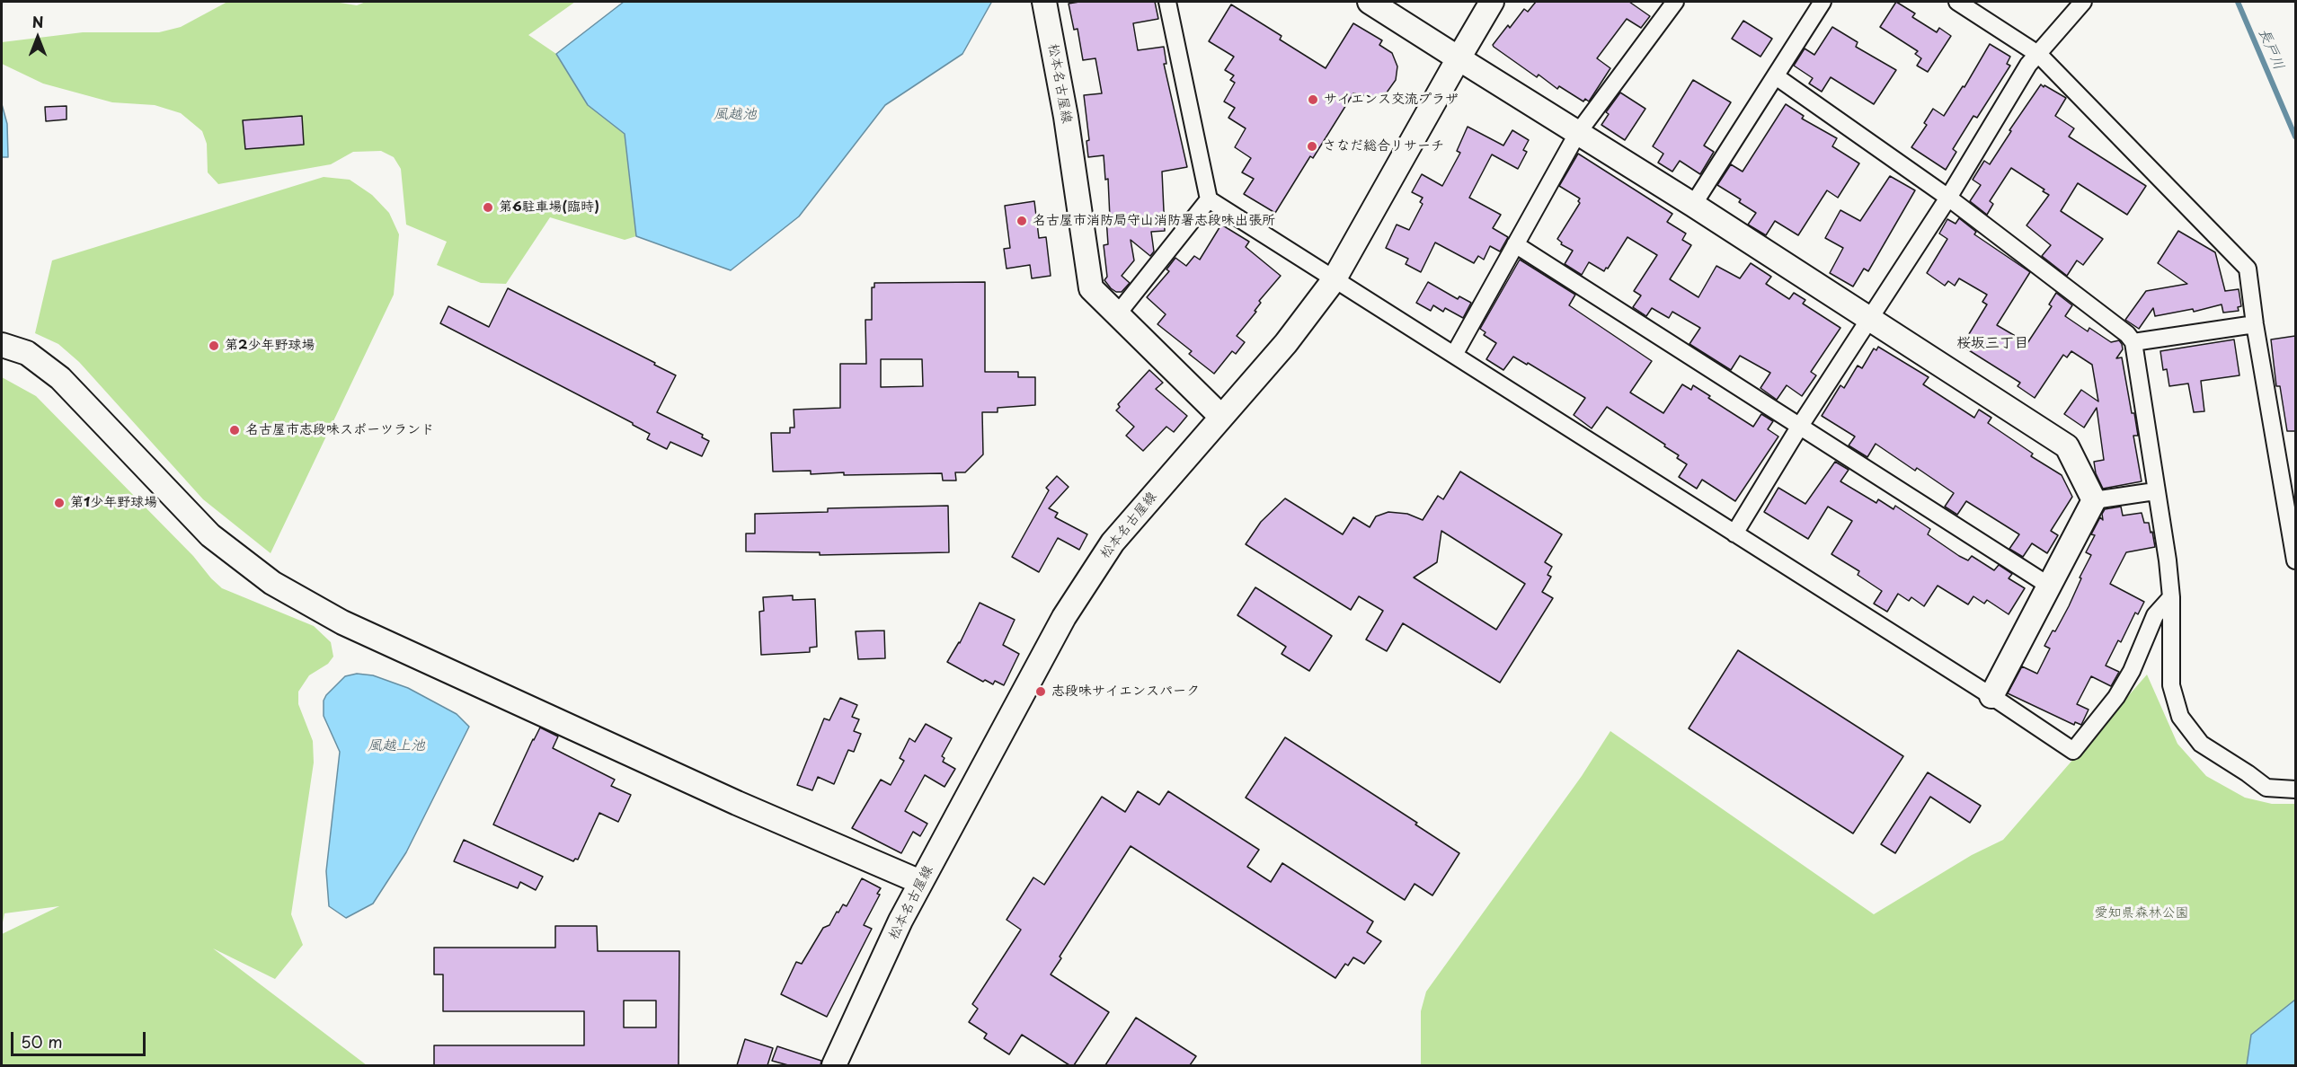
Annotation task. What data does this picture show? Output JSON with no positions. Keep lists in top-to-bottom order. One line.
{"streets":{"street":["松本名古屋線"]},"districts":["桜坂三丁目"],"water":["長戸川","風越池","風越上池"],"parks":["愛知県森林公園"],"places":["サイエンス交流プラザ","さなだ総合リサーチ","第6駐車場(臨時)","名古屋市消防局守山消防署志段味出張所","第2少年野球場","名古屋市志段味スポーツランド","第1少年野球場","志段味サイエンスパーク"],"scale_bar":"50 m","north":"top"}
